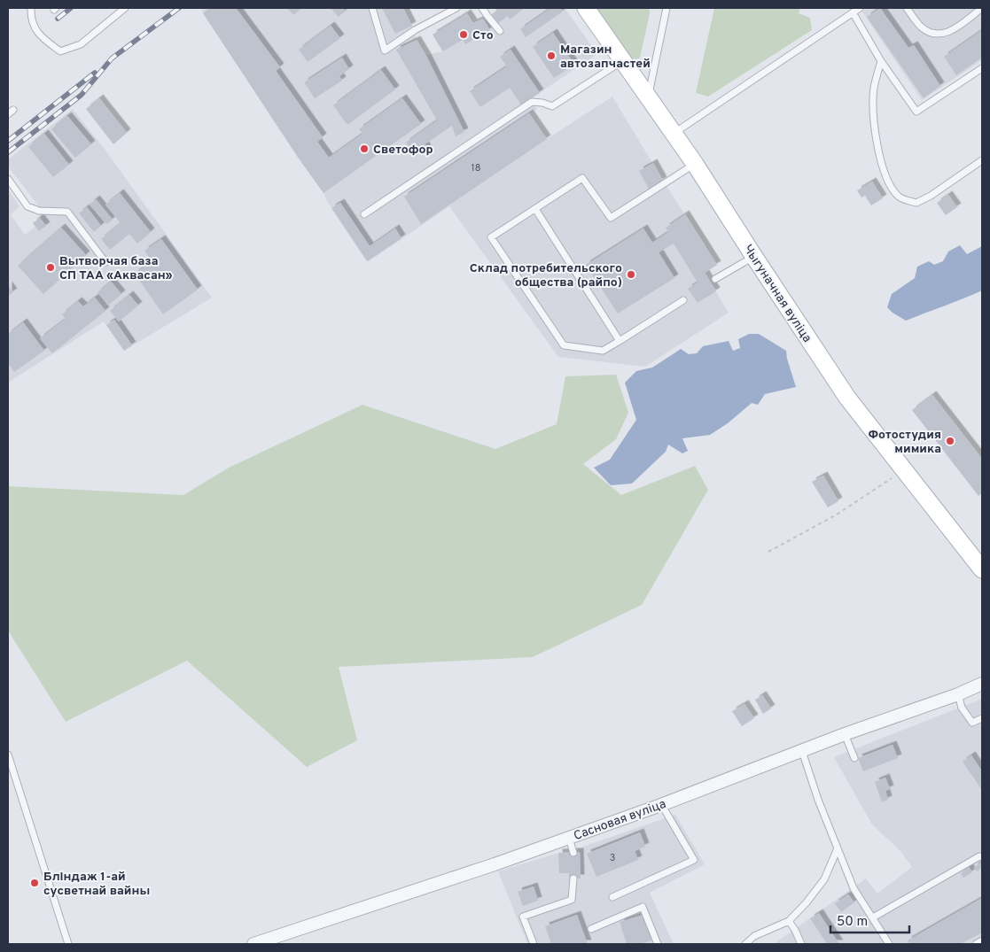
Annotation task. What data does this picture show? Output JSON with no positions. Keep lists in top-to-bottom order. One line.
{"streets":{"street":["Чыгуначная вуліца","Сасновая вуліца"]},"places":["Сто","Магазин автозапчастей","Светофор","Вытворчая база СП ТАА «Аквасан»","Склад потребительского общества (райпо)","Фотостудия мимика","Бліндаж 1-ай сусветнай вайны"],"house_numbers":["18","3"],"scale_bar":"50 m"}
